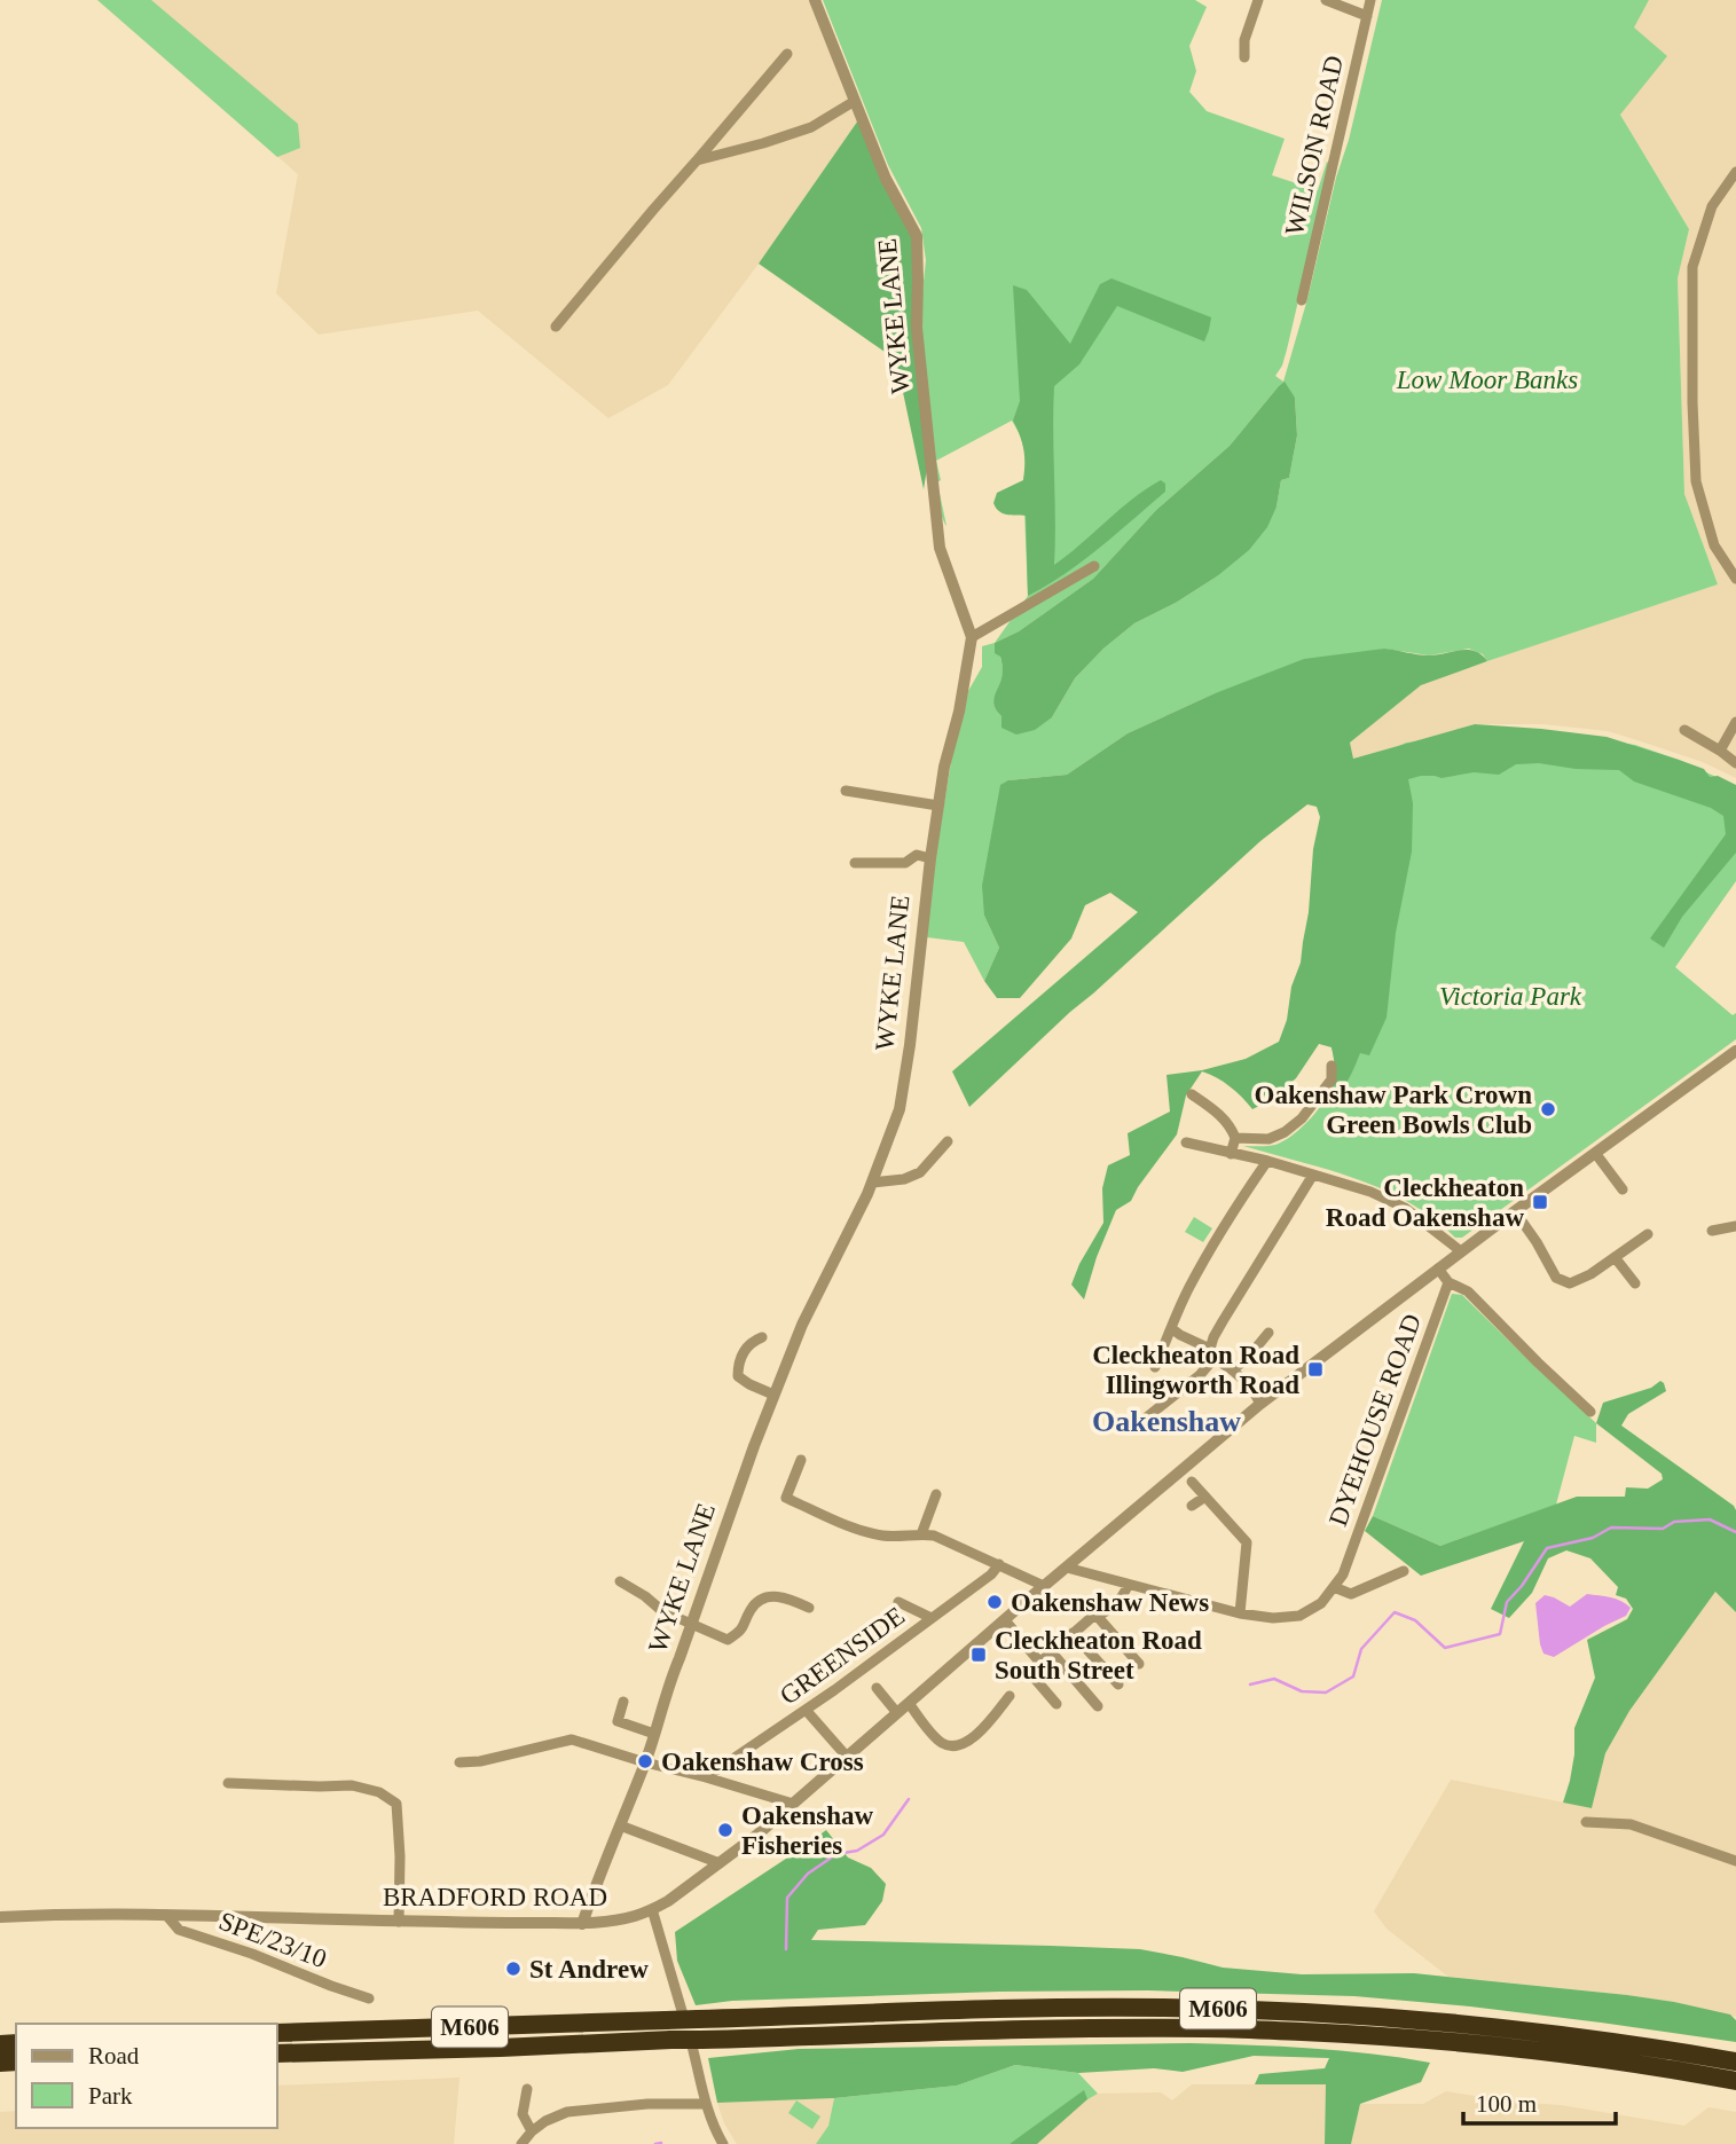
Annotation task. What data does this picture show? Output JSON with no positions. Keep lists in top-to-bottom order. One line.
{"streets":{"highway":["M606"],"street":["WILSON ROAD","WYKE LANE","DYEHOUSE ROAD","GREENSIDE","BRADFORD ROAD","SPE/23/10"]},"crossings":[["WYKE LANE","BRADFORD ROAD"],["DYEHOUSE ROAD","BRADFORD ROAD"],["BRADFORD ROAD","SPE/23/10"]],"districts":["Oakenshaw"],"parks":["Low Moor Banks","Victoria Park"],"places":{"other":["Oakenshaw Park Crown Green Bowls Club","Oakenshaw News","Oakenshaw Cross","Oakenshaw Fisheries","St Andrew"],"transit":["Cleckheaton Road Oakenshaw","Cleckheaton Road Illingworth Road","Cleckheaton Road South Street"]},"legend":["Road","Park"],"scale_bar":"100 m"}
